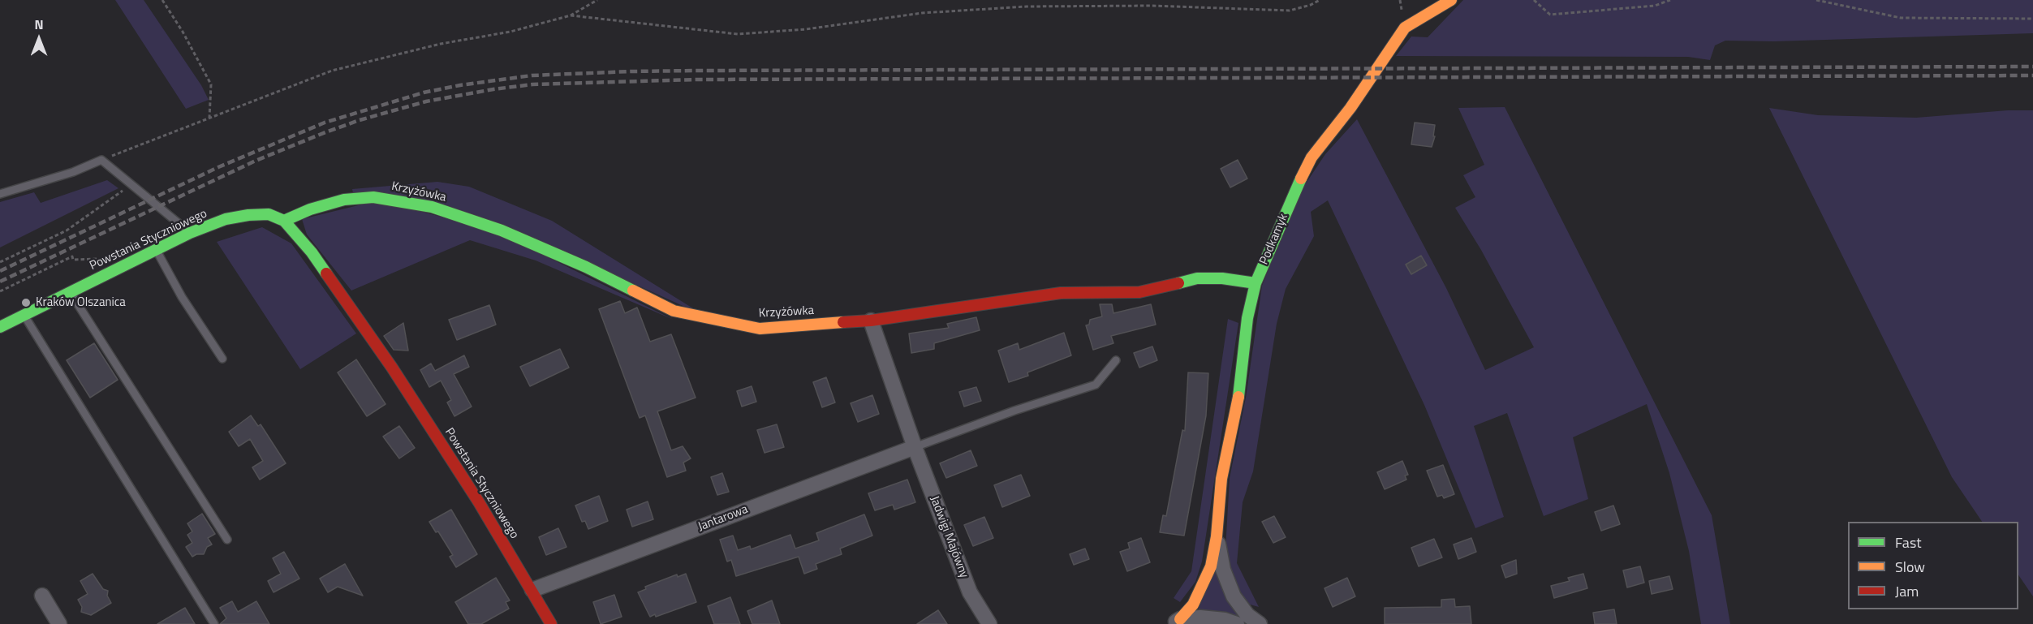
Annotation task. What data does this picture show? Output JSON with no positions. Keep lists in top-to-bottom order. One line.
{"streets":{"street":["Krzyżówka","Podkamyk","Powstania Styczniowego","Jantarowa","Jadwigi Majówny"]},"crossings":[["Krzyżówka","Podkamyk"],["Krzyżówka","Powstania Styczniowego"],["Powstania Styczniowego","Jantarowa"],["Jantarowa","Jadwigi Majówny"]],"places":["Kraków Olszanica"],"legend":["Fast","Slow","Jam"],"north":"top"}
